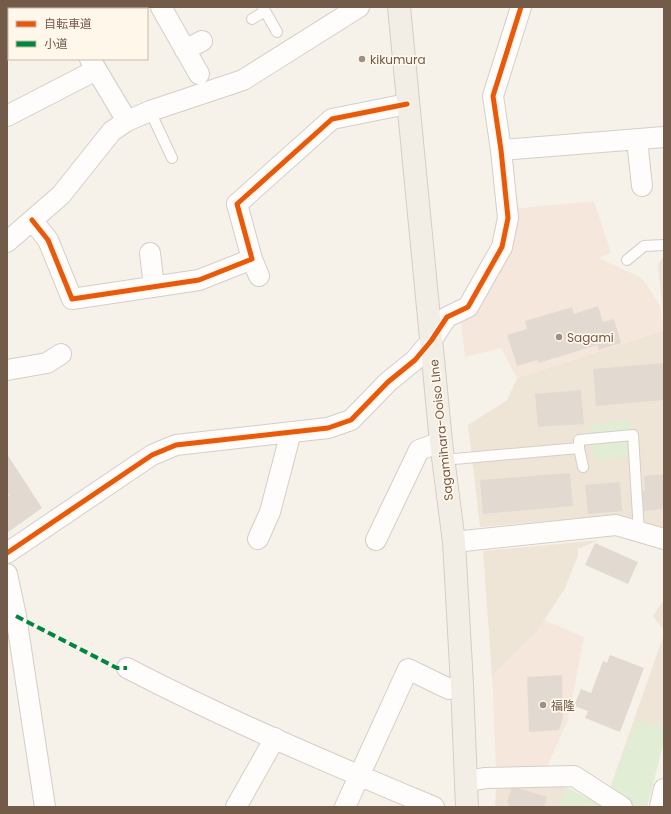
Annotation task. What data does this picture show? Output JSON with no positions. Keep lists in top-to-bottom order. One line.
{"streets":{"main road":["Sagamihara-Ooiso LIne"]},"places":["kikumura","Sagami","福隆"],"legend":["自転車道","小道"]}
